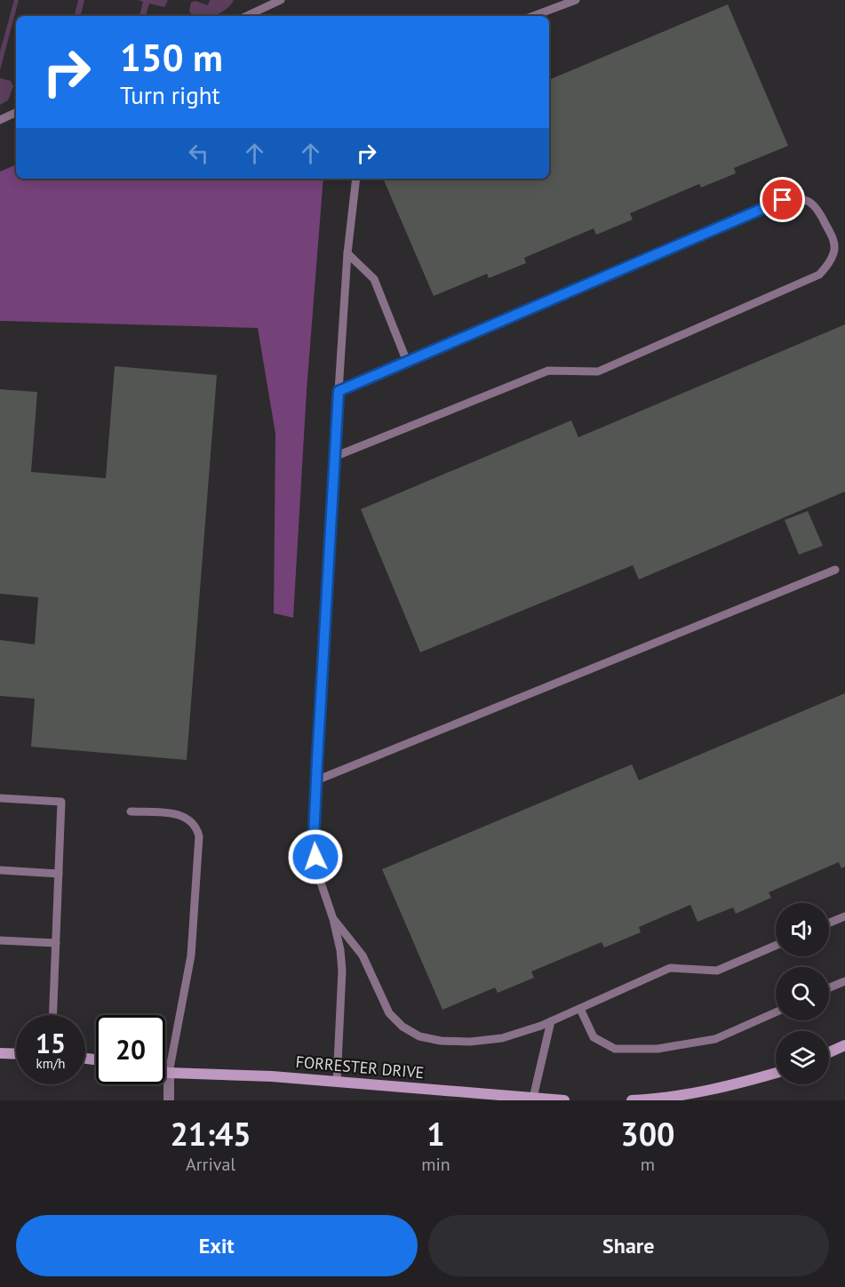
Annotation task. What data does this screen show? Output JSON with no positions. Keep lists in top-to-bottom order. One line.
{"streets":{"street":["FORRESTER DRIVE"]},"page":{"turn":["150 m","Turn right"],"speed":"15 km/h","limit":"20","eta":["21:45","Arrival","1","min","300","m"],"buttons":["Exit","Share"]}}
